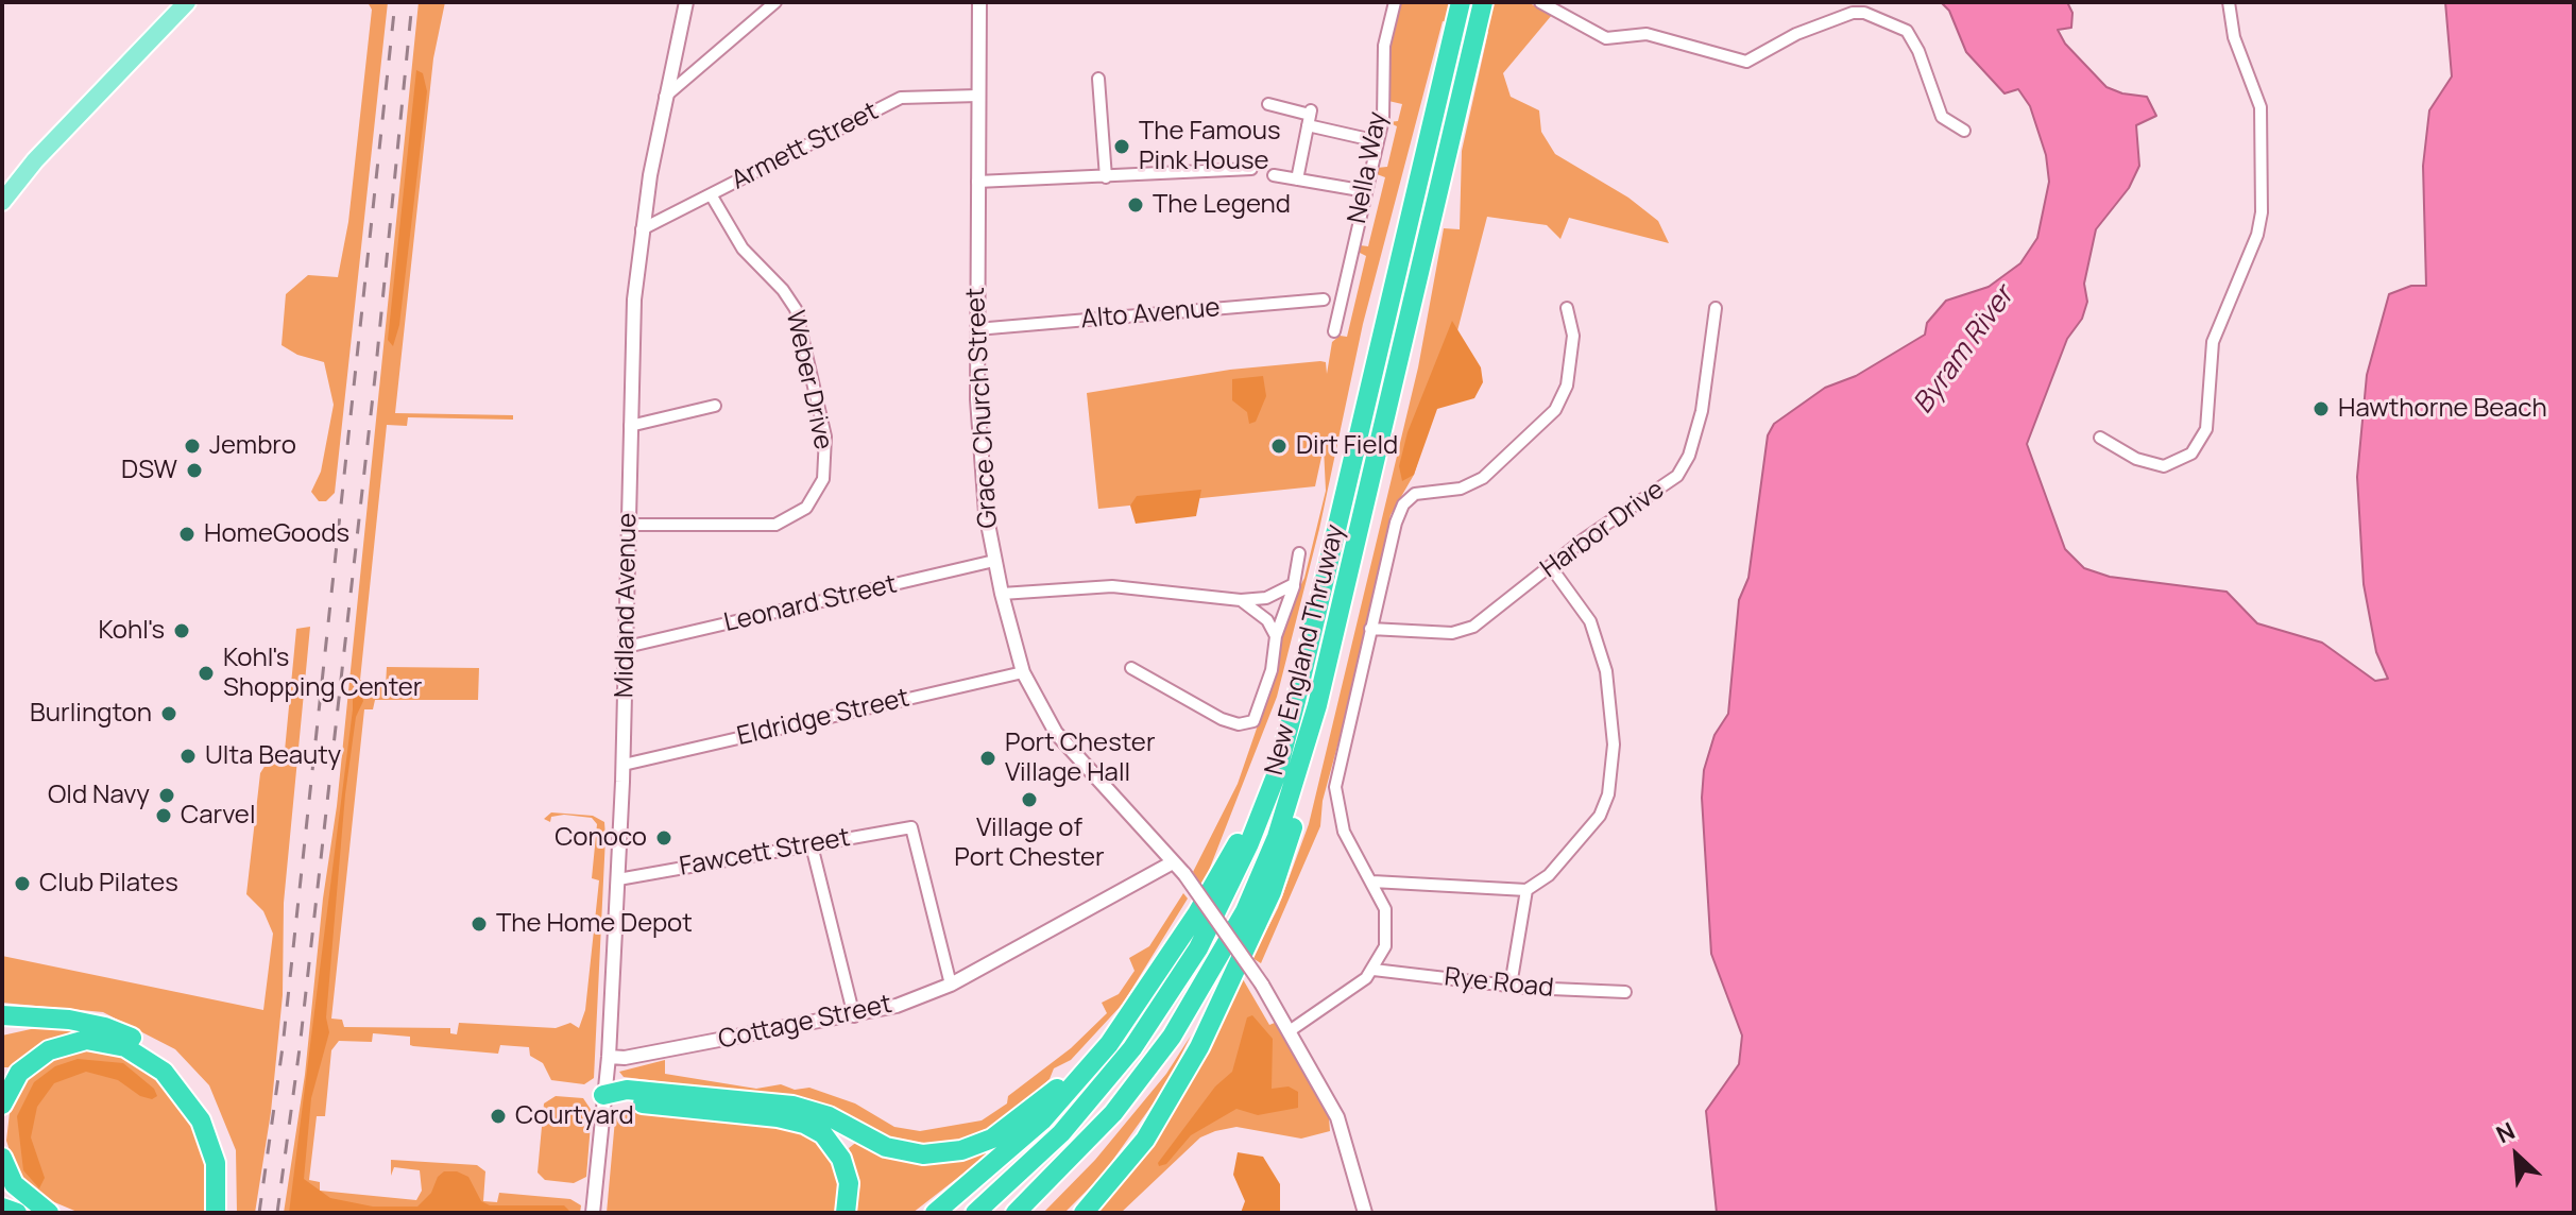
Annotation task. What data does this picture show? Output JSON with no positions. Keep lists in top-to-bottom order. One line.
{"streets":{"highway":["New England Thruway"],"street":["Armett Street","Nella Way","Alto Avenue","Weber Drive","Grace Church Street","Harbor Drive","Leonard Street","Midland Avenue","Eldridge Street","Fawcett Street","Rye Road","Cottage Street"]},"crossings":[["Armett Street","Weber Drive"],["Armett Street","Grace Church Street"],["Armett Street","Midland Avenue"],["Alto Avenue","Grace Church Street"],["Weber Drive","Midland Avenue"],["Grace Church Street","Leonard Street"],["Grace Church Street","Eldridge Street"],["Grace Church Street","Cottage Street"],["Leonard Street","Midland Avenue"],["Midland Avenue","Eldridge Street"],["Midland Avenue","Fawcett Street"],["Midland Avenue","Cottage Street"],["Fawcett Street","Cottage Street"]],"water":["Byram River"],"places":["The Famous Pink House","The Legend","Hawthorne Beach","Jembro","Dirt Field","DSW","HomeGoods","Kohl's","Kohl's Shopping Center","Burlington","Ulta Beauty","Port Chester Village Hall","Old Navy","Village of Port Chester","Carvel","Conoco","Club Pilates","The Home Depot","Courtyard"],"north":"top left"}
